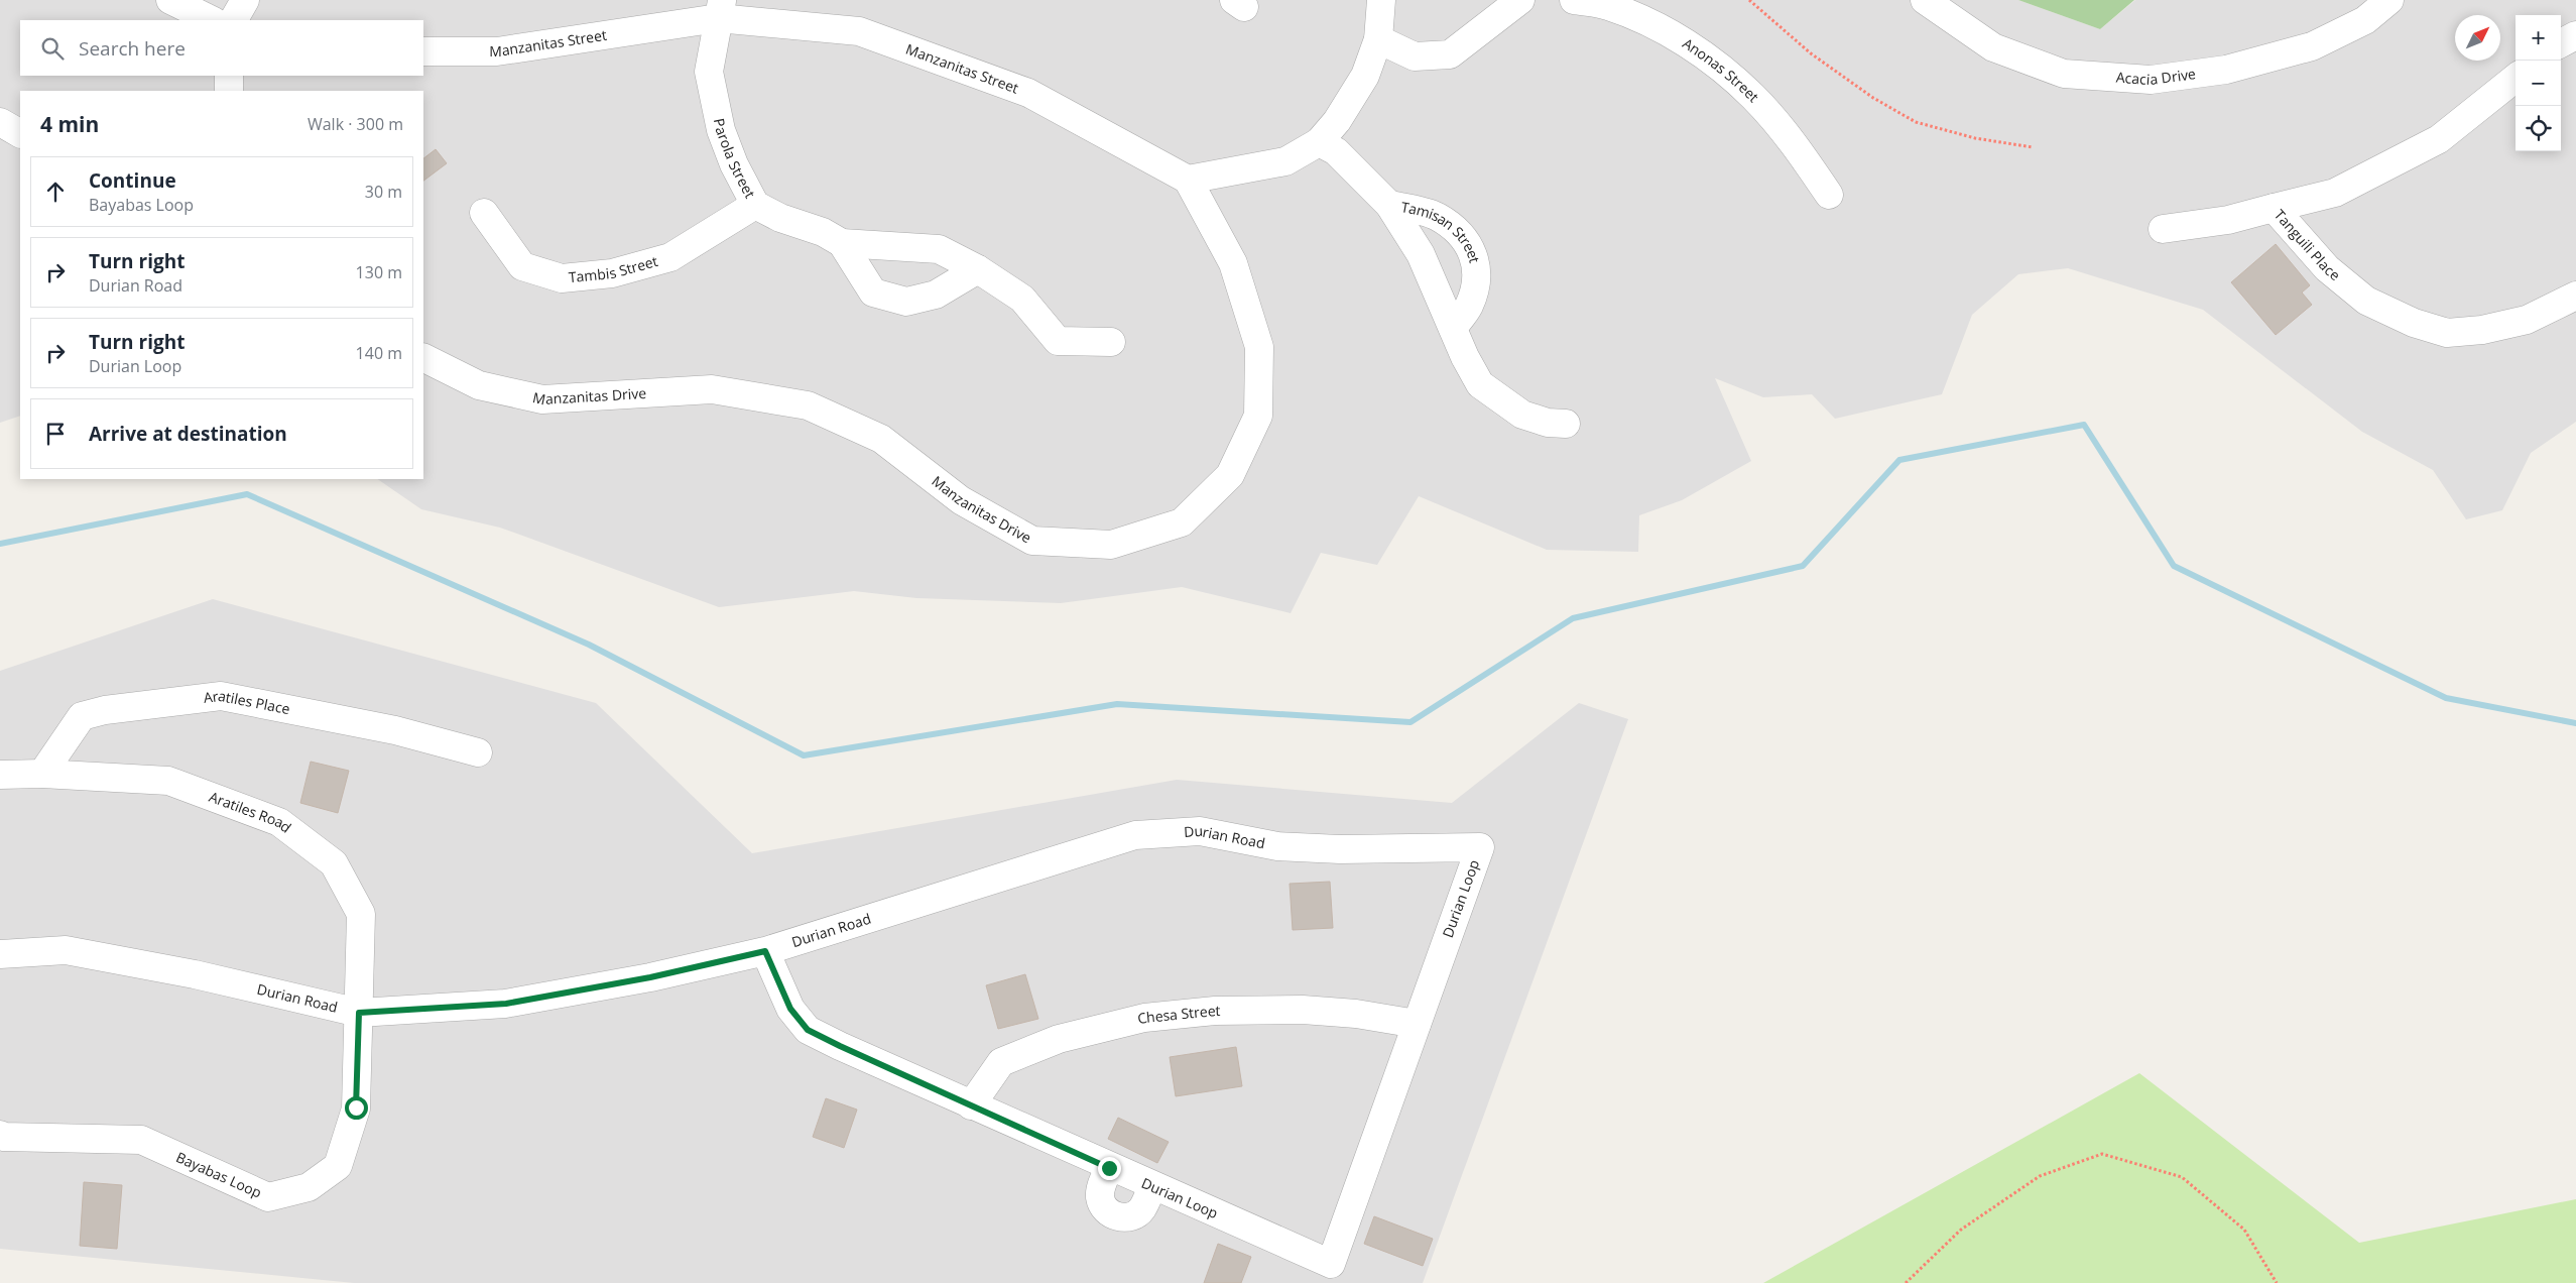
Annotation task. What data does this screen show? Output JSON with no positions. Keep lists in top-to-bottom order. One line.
{"streets":{"street":["Manzanitas Street","Anonas Street","Acacia Drive","Parola Street","Tamisan Street","Tanguili Place","Tambis Street","Manzanitas Drive","Aratiles Place","Aratiles Road","Durian Road","Durian Loop","Chesa Street","Bayabas Loop"]},"crossings":[["Manzanitas Street","Parola Street"],["Manzanitas Street","Manzanitas Drive"],["Parola Street","Tambis Street"],["Aratiles Place","Aratiles Road"],["Aratiles Road","Durian Road"],["Aratiles Road","Bayabas Loop"],["Durian Road","Durian Loop"],["Durian Road","Bayabas Loop"],["Durian Loop","Chesa Street"]],"north":"top right","page":{"map_buttons":["+","−"],"search":"Search here","heading":["4 min","Walk · 300 m"],"list":[["Continue","Bayabas Loop","30 m"],["Turn right","Durian Road","130 m"],["Turn right","Durian Loop","140 m"],"Arrive at destination"]}}
